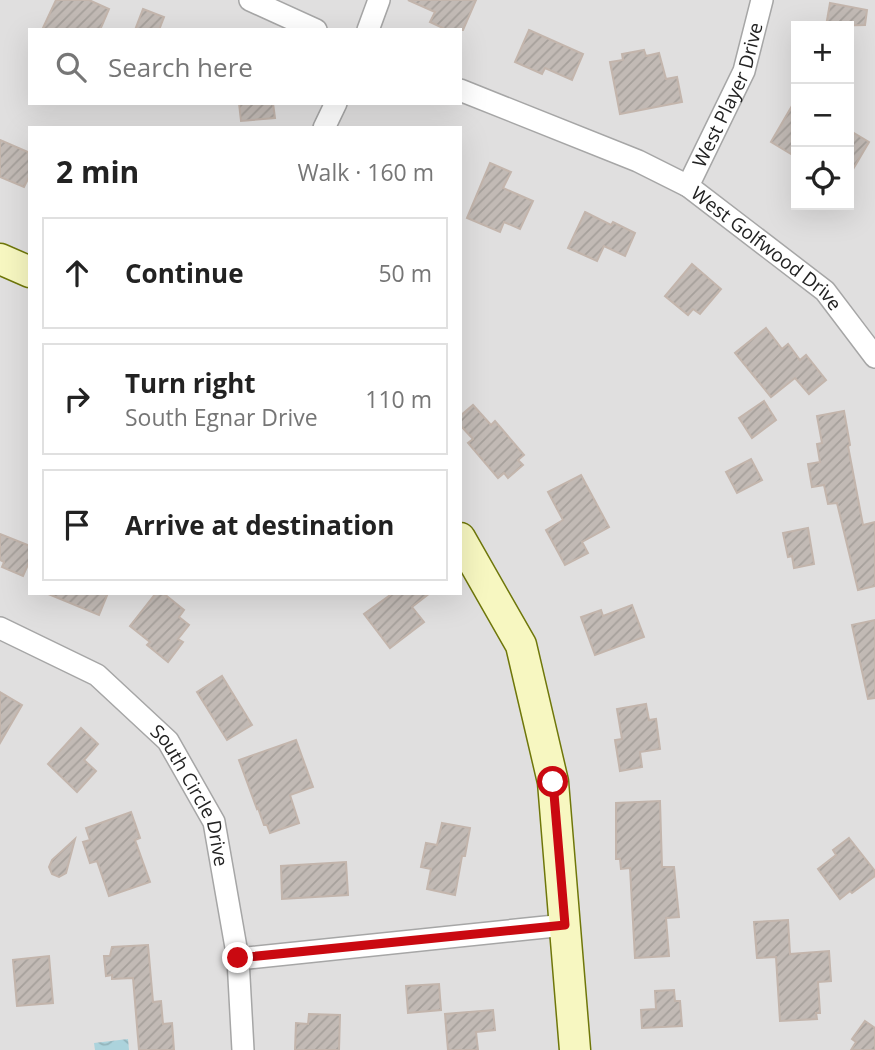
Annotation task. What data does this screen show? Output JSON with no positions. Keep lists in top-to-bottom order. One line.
{"streets":{"street":["West Player Drive","West Golfwood Drive","South Circle Drive"]},"crossings":[["West Player Drive","West Golfwood Drive"]],"page":{"map_buttons":["+","−"],"search":"Search here","heading":["2 min","Walk · 160 m"],"list":[["Continue","50 m"],["Turn right","South Egnar Drive","110 m"],"Arrive at destination"]}}
